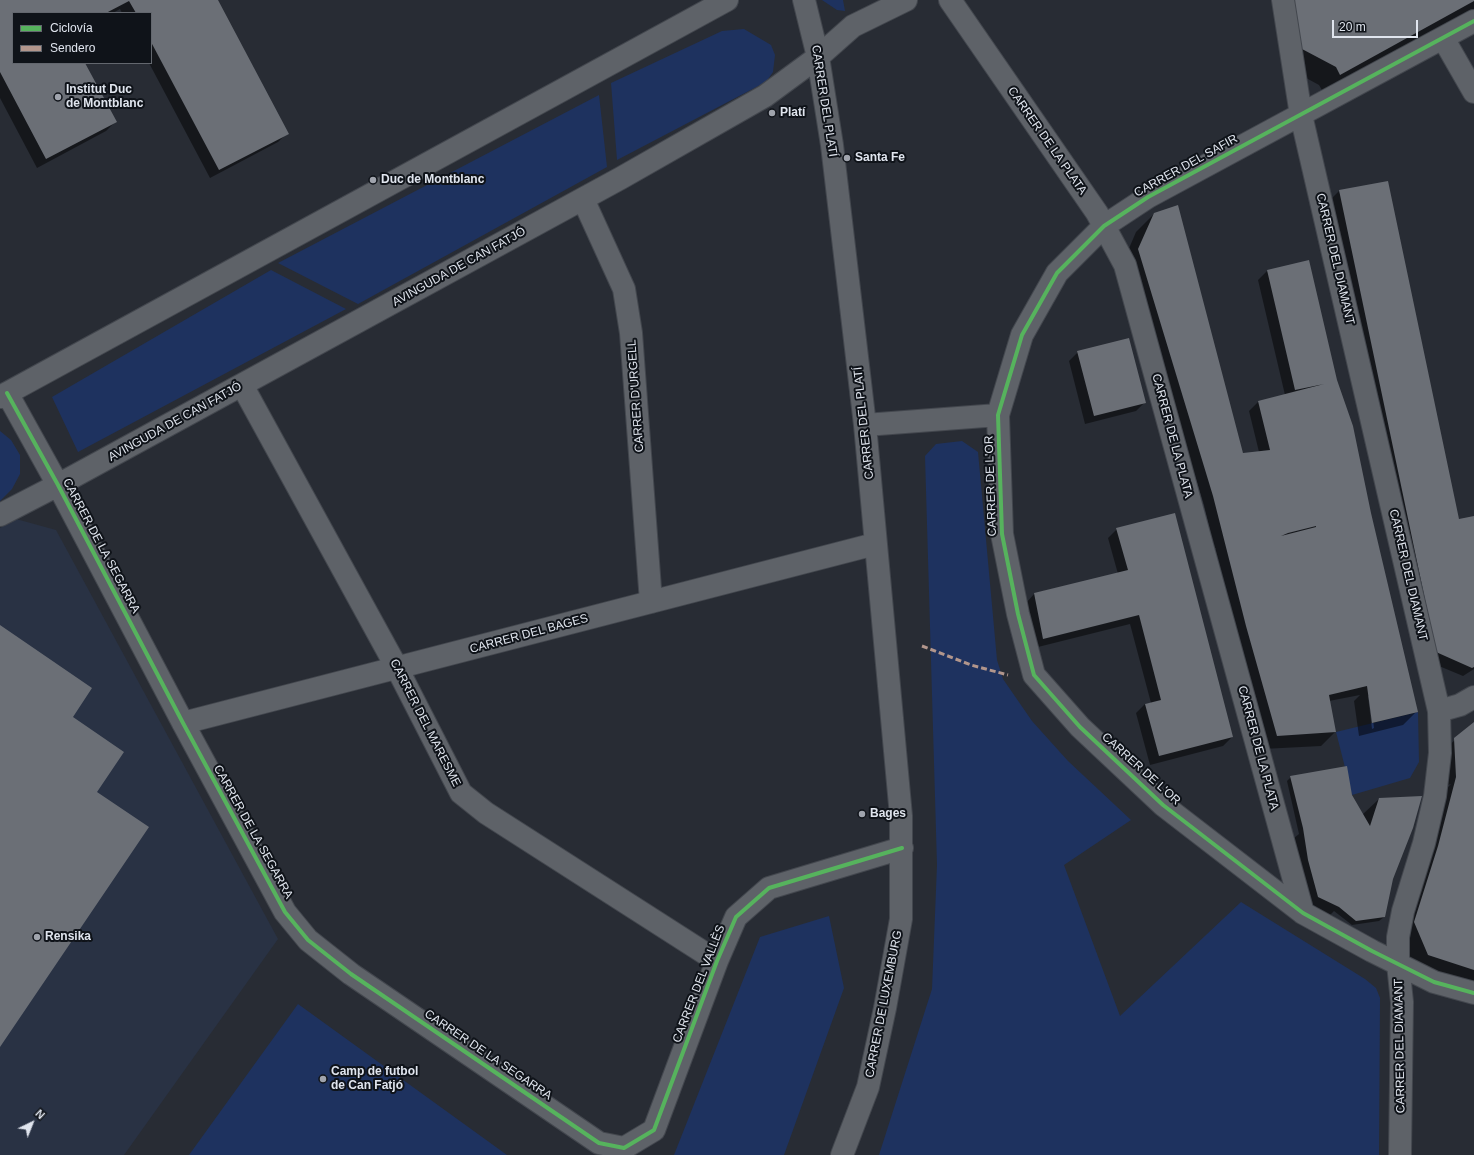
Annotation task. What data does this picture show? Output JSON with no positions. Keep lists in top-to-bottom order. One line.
{"streets":{"street":["CARRER DEL PLATÍ","CARRER DE LA PLATA","CARRER DEL SAFIR","CARRER DEL DIAMANT","AVINGUDA DE CAN FATJÓ","CARRER D'URGELL","CARRER DE L'OR","CARRER DE LA SEGARRA","CARRER DEL BAGES","CARRER DEL MARESME","CARRER DEL VALLÈS","CARRER DE LUXEMBURG"]},"crossings":[["CARRER DEL PLATÍ","AVINGUDA DE CAN FATJÓ"],["CARRER DEL PLATÍ","CARRER DEL BAGES"],["CARRER DEL PLATÍ","CARRER DEL VALLÈS"],["CARRER DEL PLATÍ","CARRER DE LUXEMBURG"],["CARRER DE LA PLATA","CARRER DEL SAFIR"],["CARRER DE LA PLATA","CARRER DE L'OR"],["CARRER DEL SAFIR","CARRER DEL DIAMANT"],["CARRER DEL SAFIR","CARRER DE L'OR"],["CARRER DEL DIAMANT","CARRER DE L'OR"],["AVINGUDA DE CAN FATJÓ","CARRER D'URGELL"],["AVINGUDA DE CAN FATJÓ","CARRER DE LA SEGARRA"],["AVINGUDA DE CAN FATJÓ","CARRER DEL MARESME"],["CARRER D'URGELL","CARRER DEL BAGES"],["CARRER DE LA SEGARRA","CARRER DEL BAGES"],["CARRER DE LA SEGARRA","CARRER DEL VALLÈS"],["CARRER DEL BAGES","CARRER DEL MARESME"],["CARRER DEL MARESME","CARRER DEL VALLÈS"],["CARRER DEL VALLÈS","CARRER DE LUXEMBURG"]],"places":["Institut Duc de Montblanc","Platí","Santa Fe","Duc de Montblanc","Bages","Rensika","Camp de futbol de Can Fatjó"],"legend":["Ciclovía","Sendero"],"scale_bar":"20 m","north":"top right"}
